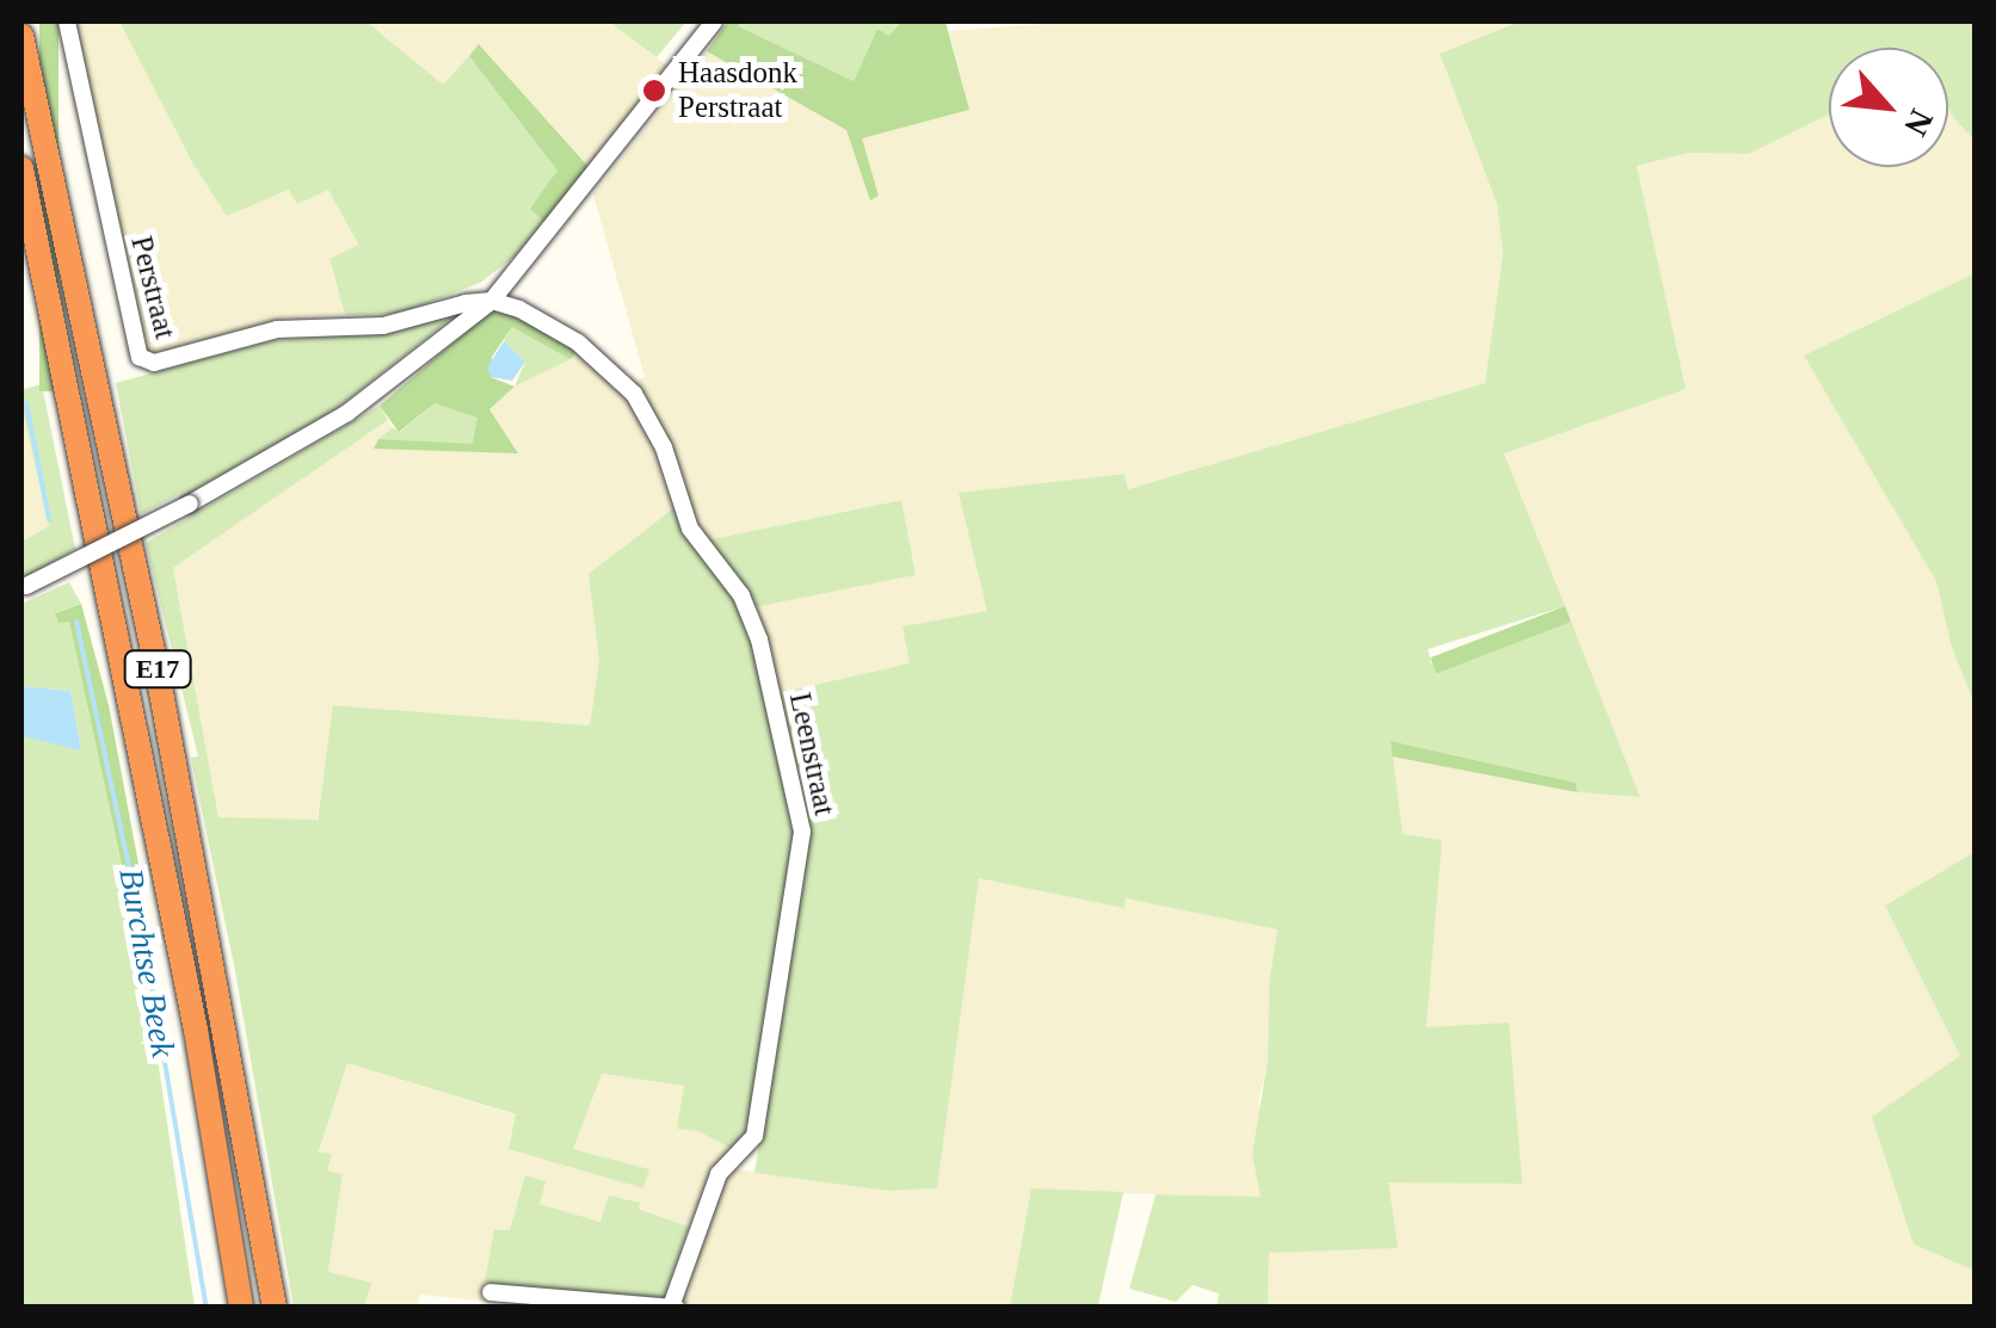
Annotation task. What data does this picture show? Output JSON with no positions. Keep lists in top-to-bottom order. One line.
{"streets":{"highway":["E17"],"street":["Perstraat","Leenstraat"]},"crossings":[["Perstraat","Leenstraat"]],"water":["Burchtse Beek"],"places":["Haasdonk Perstraat"],"north":"bottom right"}
